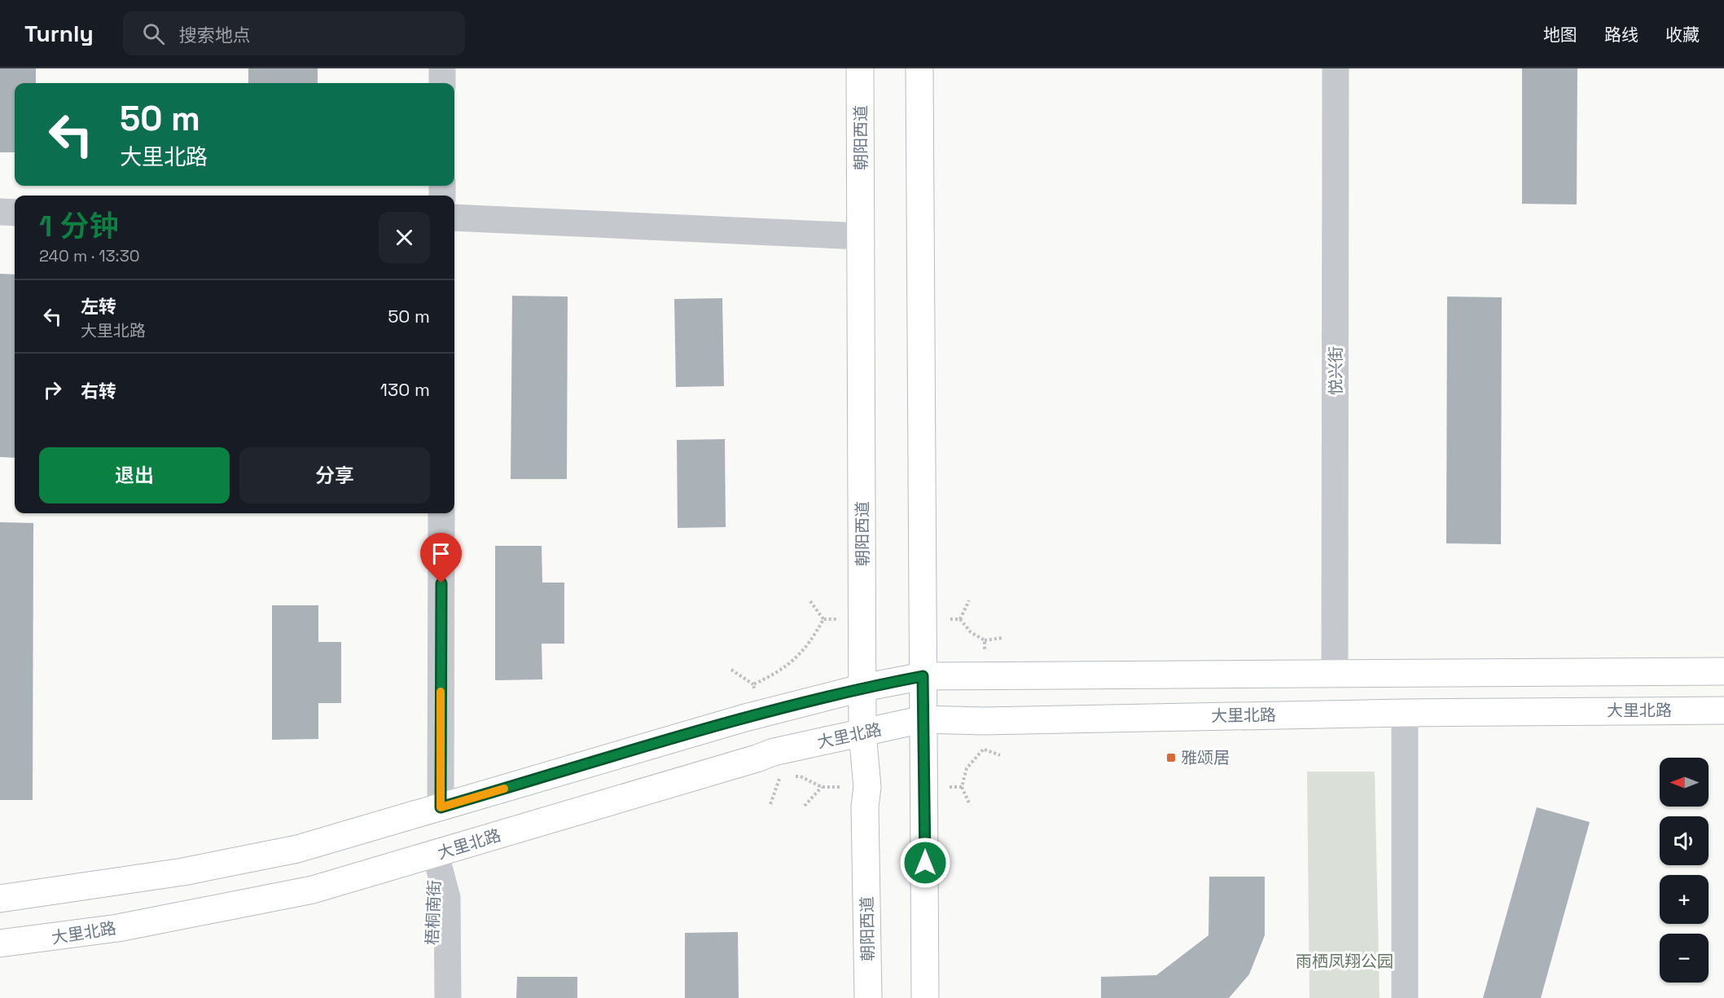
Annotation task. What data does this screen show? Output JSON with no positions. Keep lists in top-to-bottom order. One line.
{"streets":{"main road":["朝阳西道","大里北路"],"street":["悦兴街","梧桐南街"]},"crossings":[["朝阳西道","大里北路"],["大里北路","梧桐南街"]],"parks":["雨栖凤翔公园"],"places":{"transit":["雅颂居"]},"north":"left","page":{"header":"Turnly","search":"搜索地点","nav":["地图","路线","收藏"],"turn":["50 m","大里北路"],"heading":["1 分钟","240 m · 13:30"],"list":[{"name":"左转","note":"大里北路","value":"50 m"},{"name":"右转","value":"130 m"}],"buttons":["退出","分享"],"map_buttons":["+","−"]}}
